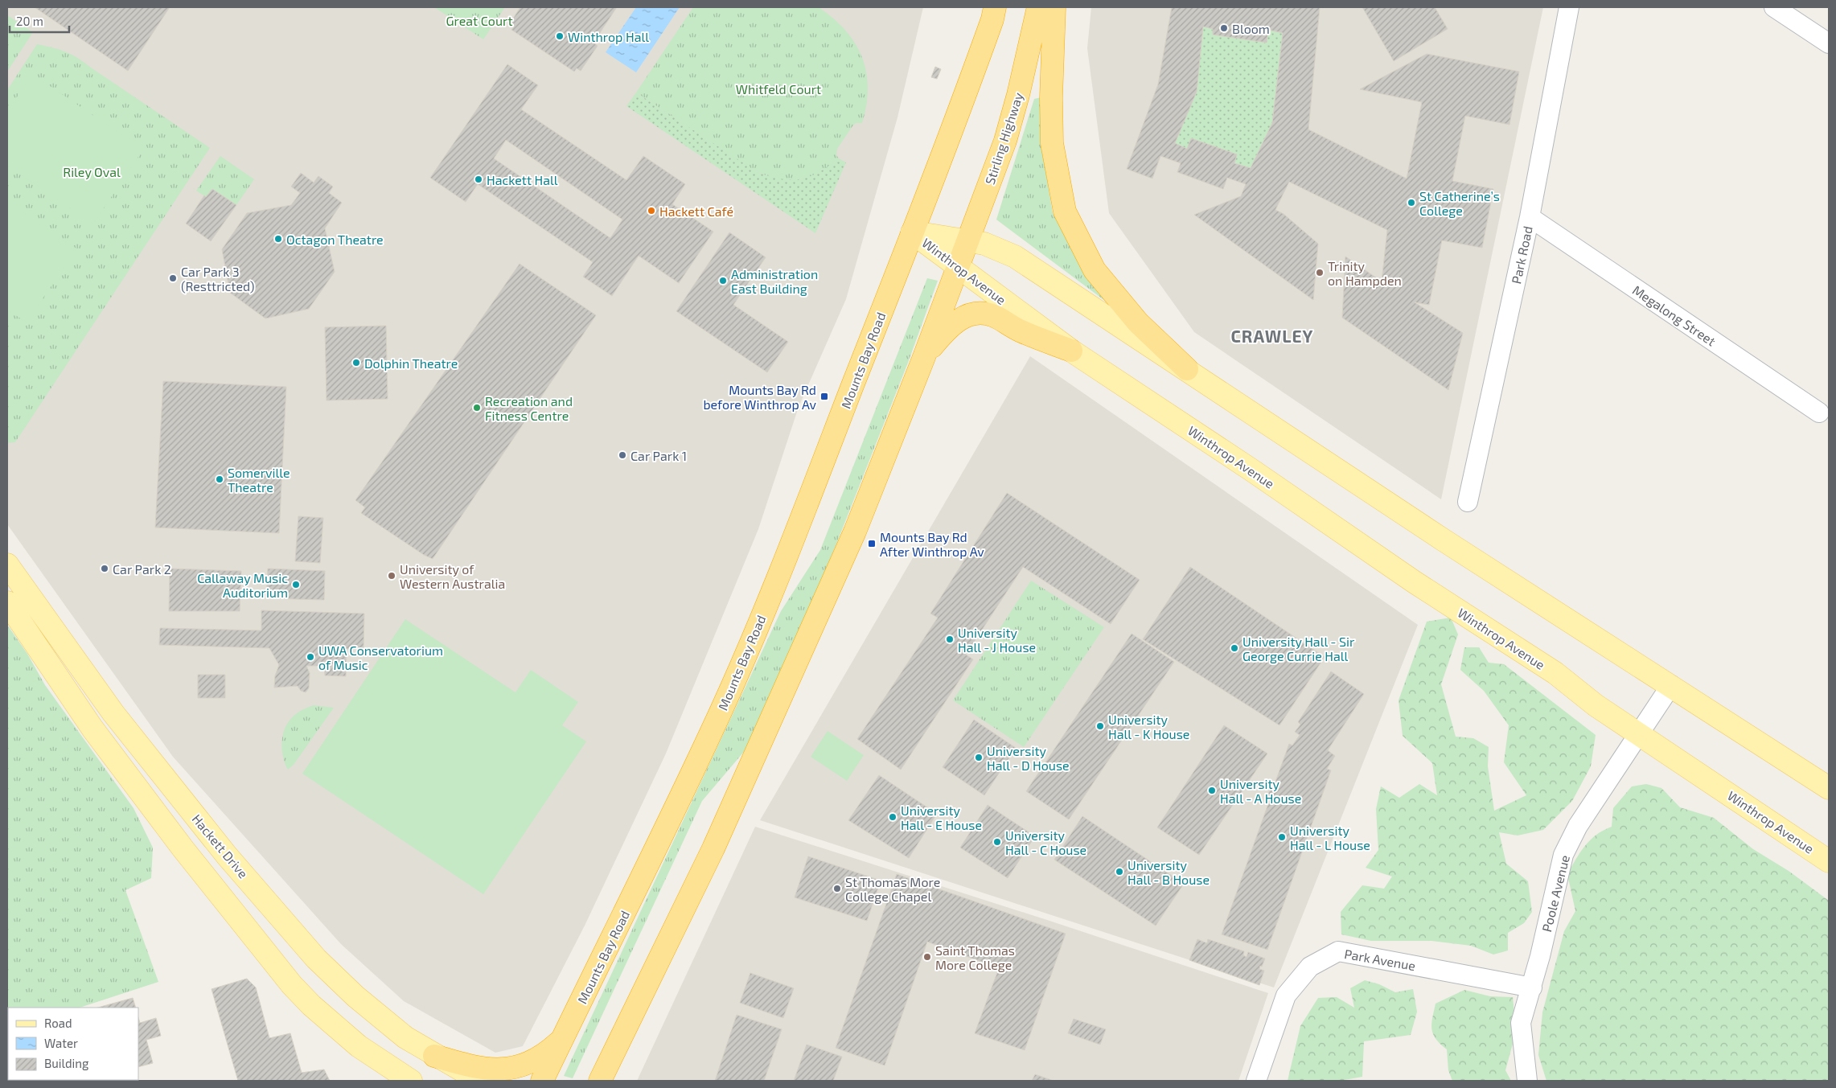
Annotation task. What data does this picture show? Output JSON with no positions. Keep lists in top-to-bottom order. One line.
{"streets":{"highway":["Stirling Highway","Mounts Bay Road"],"main road":["Winthrop Avenue","Hackett Drive"],"street":["Park Road","Megalong Street","Poole Avenue","Park Avenue"]},"crossings":[["Stirling Highway","Winthrop Avenue"],["Park Road","Megalong Street"],["Winthrop Avenue","Mounts Bay Road"],["Winthrop Avenue","Poole Avenue"],["Poole Avenue","Park Avenue"]],"districts":["CRAWLEY"],"parks":["Great Court","Whitfeld Court","Riley Oval"],"places":{"other":["Bloom","Winthrop Hall","Hackett Hall","St Catherine’s College","Hackett Café","Octagon Theatre","Trinity on Hampden","Car Park 3 (Resttricted)","Administration East Building","Dolphin Theatre","Recreation and Fitness Centre","Car Park 1","Somerville Theatre","Car Park 2","University of Western Australia","Callaway Music Auditorium","University Hall - J House","University Hall - Sir George Currie Hall","UWA Conservatorium of Music","University Hall - K House","University Hall - D House","University Hall - A House","University Hall - E House","University Hall - L House","University Hall - C House","University Hall - B House","St Thomas More College Chapel","Saint Thomas More College"],"transit":["Mounts Bay Rd before Winthrop Av","Mounts Bay Rd After Winthrop Av"]},"legend":["Road","Water","Building"],"scale_bar":"20 m"}
